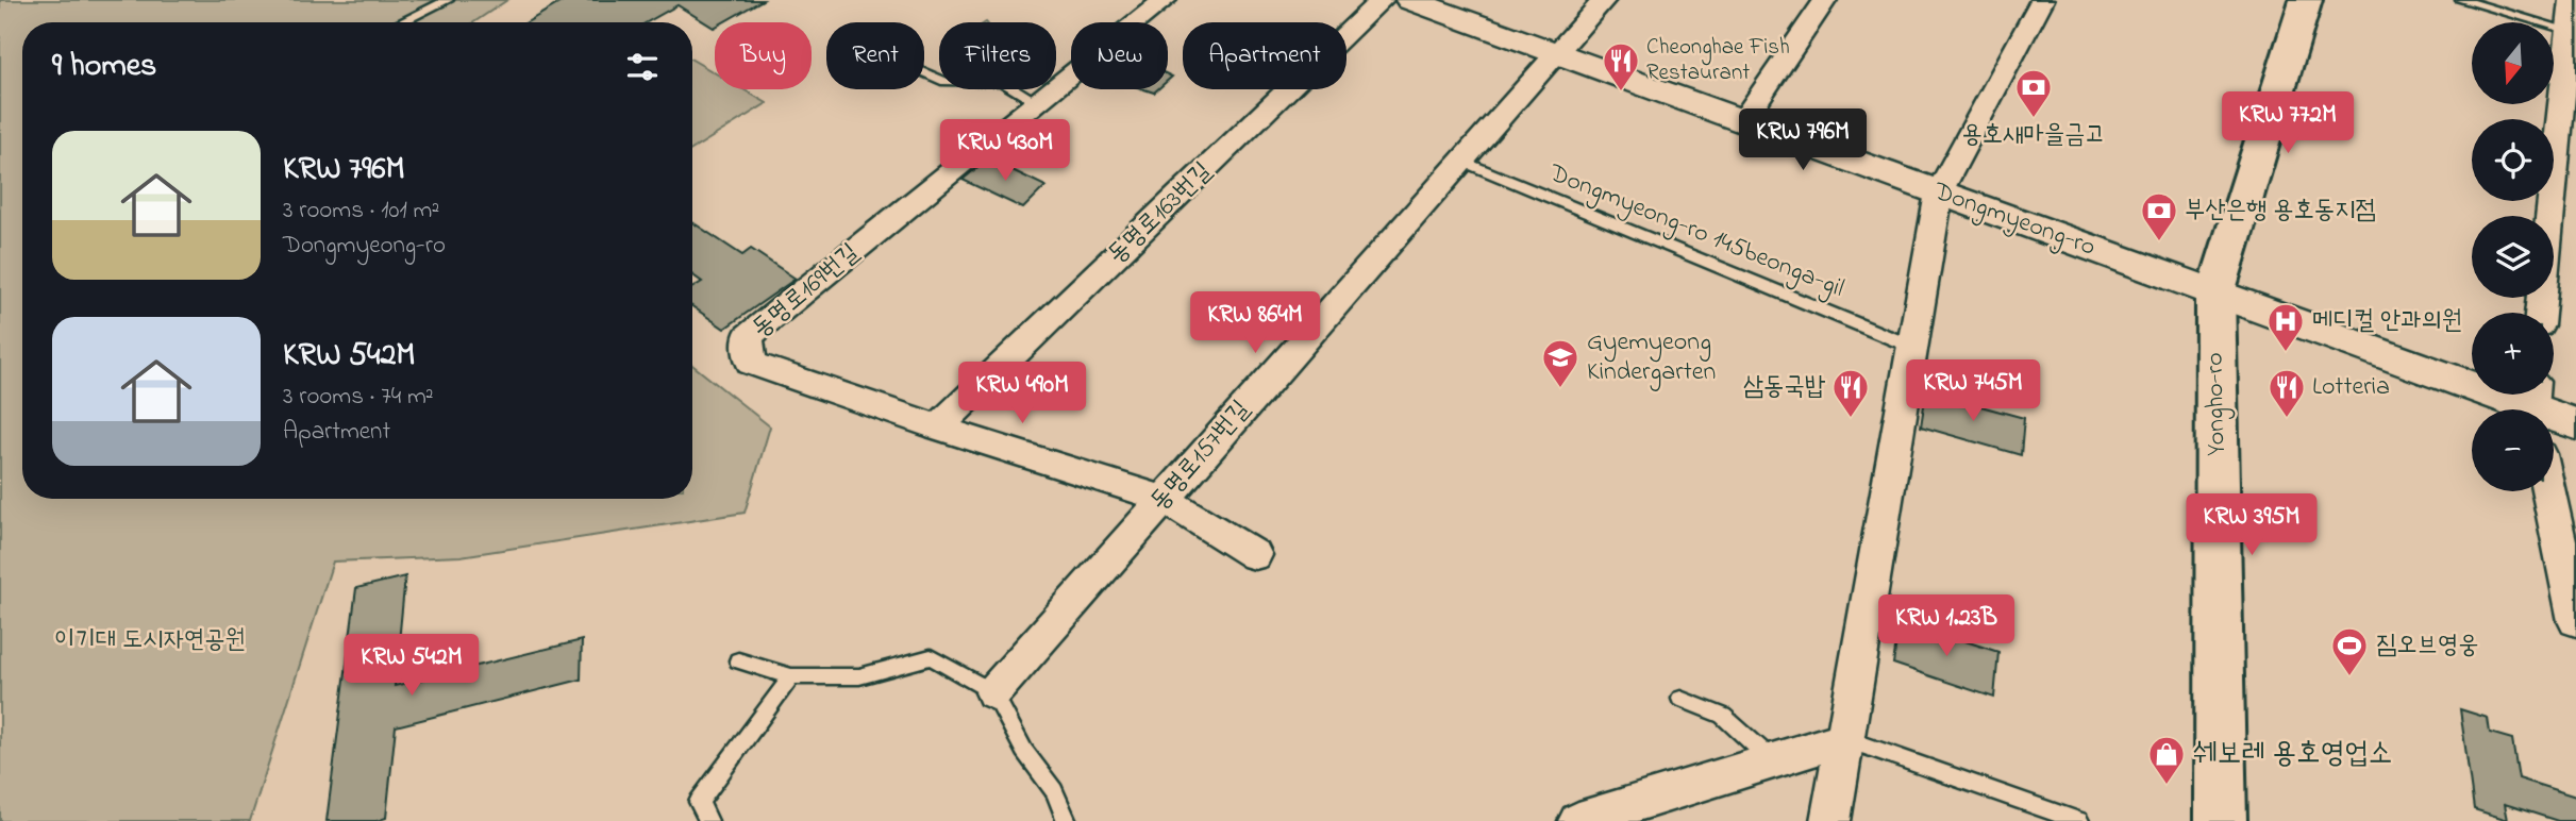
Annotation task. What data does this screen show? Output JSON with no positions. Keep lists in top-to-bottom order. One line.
{"streets":{"main road":["Yongho-ro"],"street":["동명로163번길","Dongmyeong-ro","동명로169번길","동명로157번길"],"lane":["Dongmyeong-ro 145beonga-gil"]},"crossings":[["동명로163번길","동명로169번길"],["Dongmyeong-ro","Yongho-ro"],["Dongmyeong-ro","동명로157번길"],["Dongmyeong-ro 145beonga-gil","동명로157번길"],["동명로169번길","동명로157번길"]],"parks":["이기대 도시자연공원"],"places":{"restaurant":["Cheonghae Fish Restaurant","삼동국밥","Lotteria"],"bank":["용호새마을금고","부산은행 용호동지점"],"hospital":["메디컬 안과의원"],"school or university":["Gyemyeong Kindergarten"],"sports":["짐오브영웅"],"shop":["쉐보레 용호영업소"]},"north":"bottom","page":{"map_buttons":["+","−"],"chip":["Buy","Rent","Filters","New","Apartment"],"heading":"9 homes","price":["KRW 772M","KRW 796M","KRW 430M","KRW 864M","KRW 745M","KRW 490M","KRW 395M","KRW 1.23B","KRW 542M"],"list":[{"name":"KRW 796M","note":"3 rooms · 101 m² · Dongmyeong-ro"},{"name":"KRW 542M","note":"3 rooms · 74 m² · Apartment"}]}}
